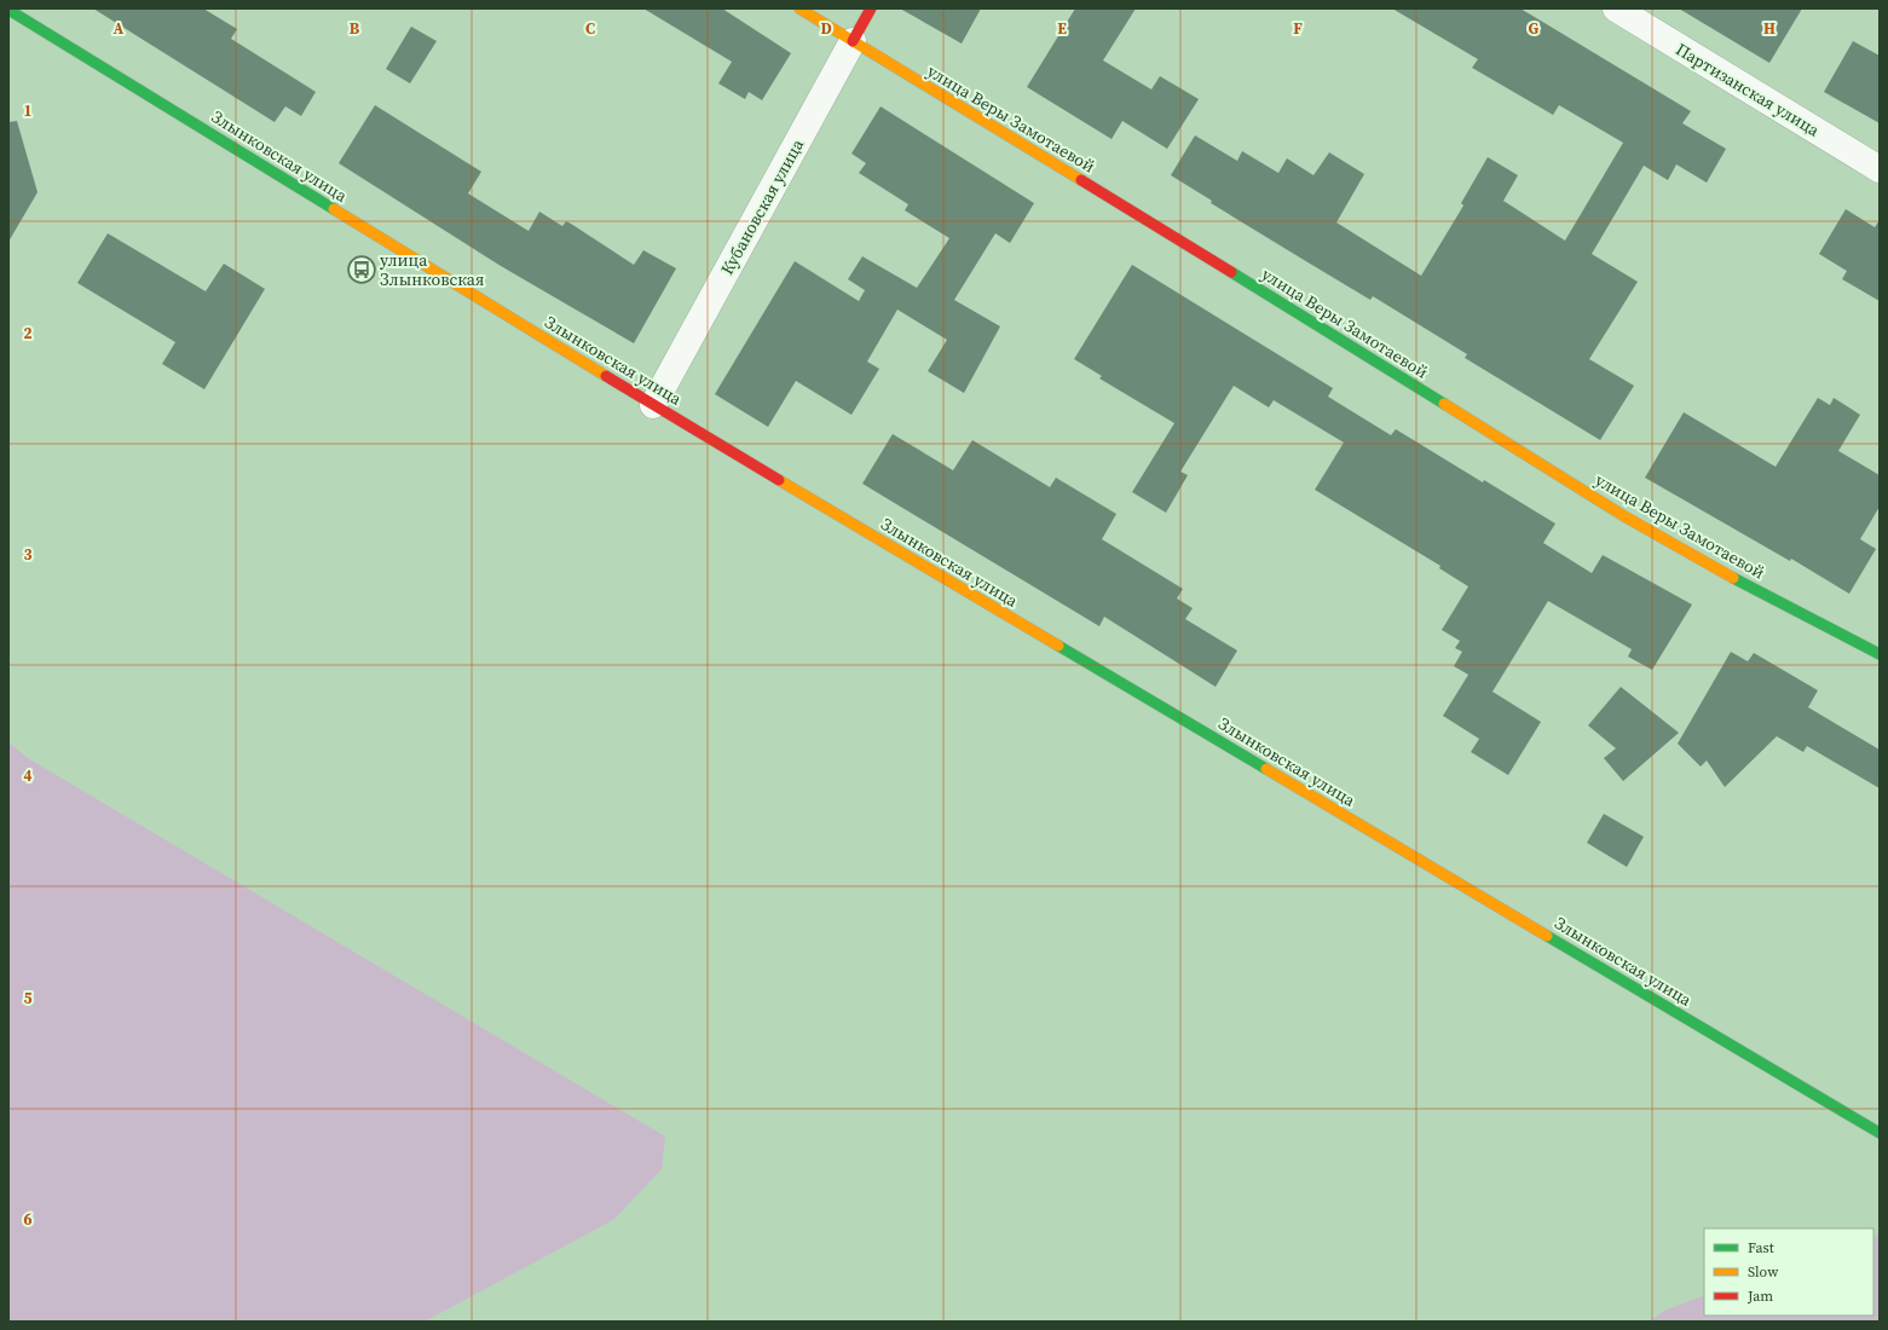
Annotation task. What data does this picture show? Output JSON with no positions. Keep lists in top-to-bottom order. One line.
{"streets":{"street":["Партизанская улица","улица Веры Замотаевой","Злынковская улица","Кубановская улица"]},"crossings":[["улица Веры Замотаевой","Кубановская улица"],["Злынковская улица","Кубановская улица"]],"places":{"bus stop":["улица Злынковская"]},"legend":["Fast","Slow","Jam"],"grid":{"columns":["A","B","C","D","E","F","G","H"],"rows":["1","2","3","4","5","6"]}}
